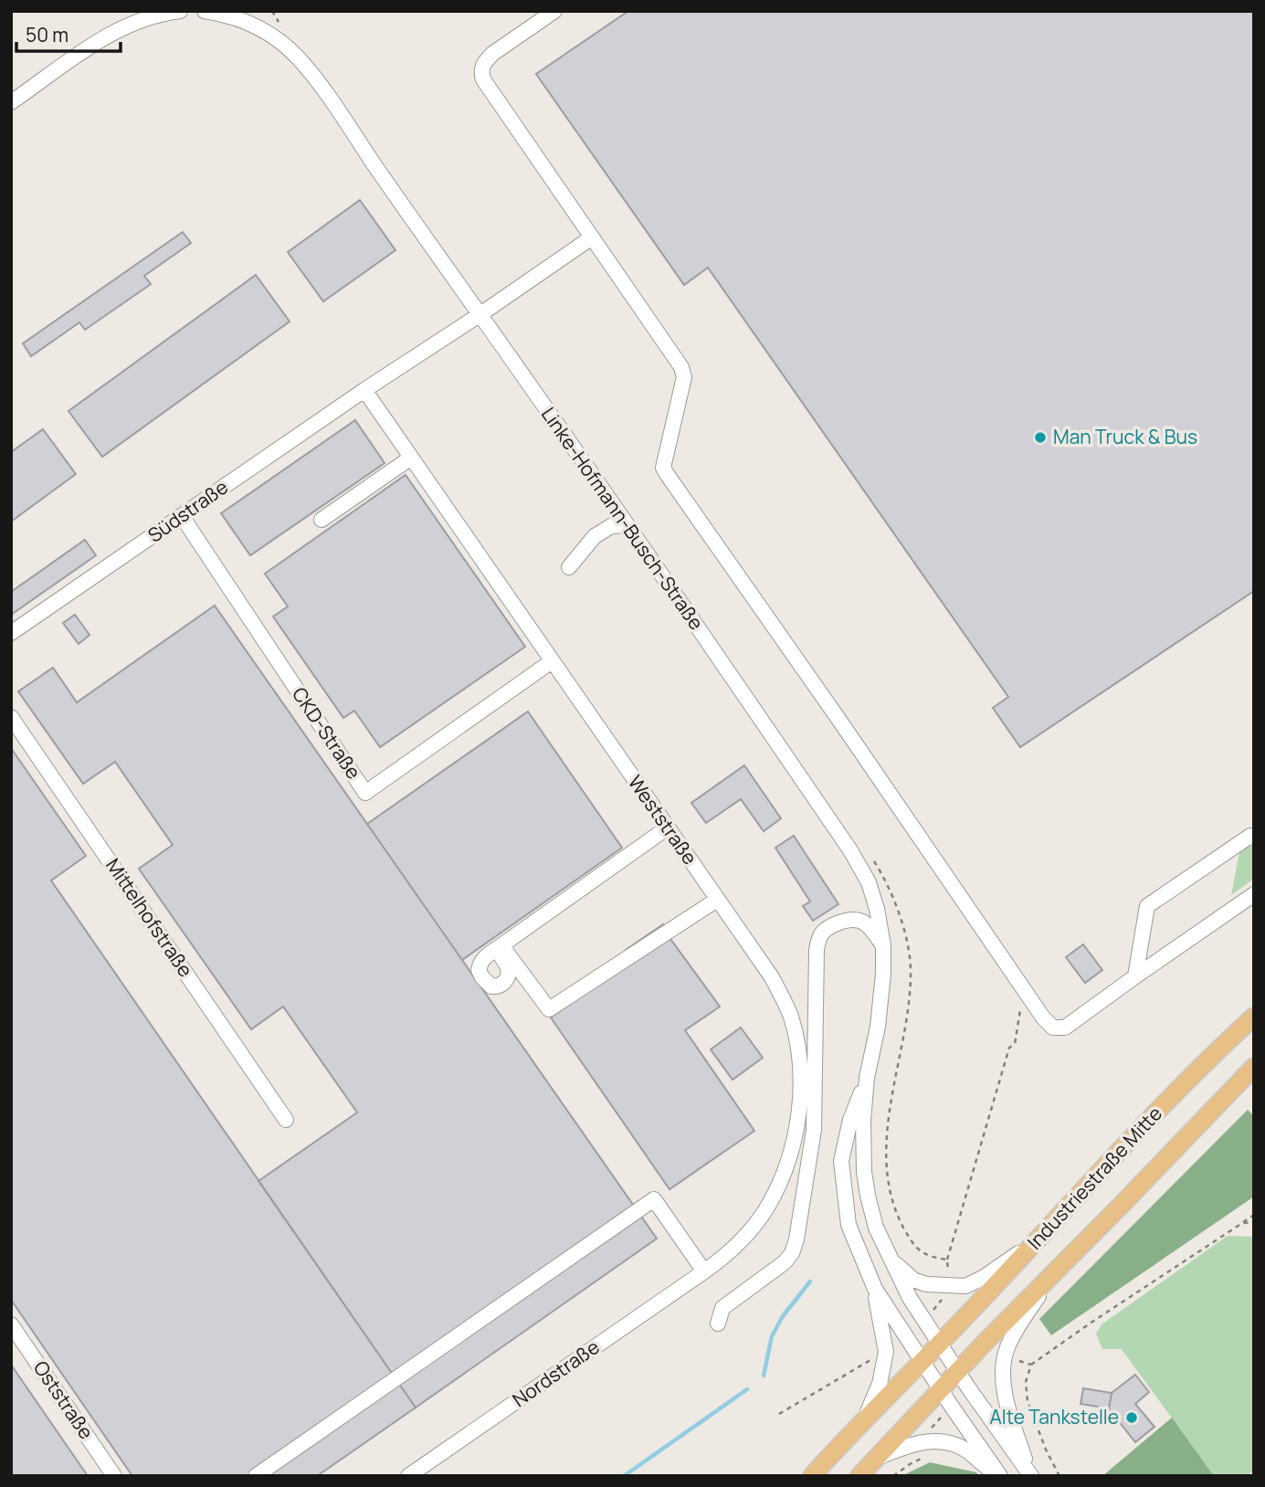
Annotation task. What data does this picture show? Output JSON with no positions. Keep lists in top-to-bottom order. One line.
{"streets":{"main road":["Industriestraße Mitte"],"street":["Südstraße","Linke-Hofmann-Busch-Straße","CKD-Straße","Weststraße","Mittelhofstraße","Nordstraße","Oststraße"]},"crossings":[["Südstraße","Linke-Hofmann-Busch-Straße"],["Südstraße","CKD-Straße"],["Südstraße","Weststraße"],["Linke-Hofmann-Busch-Straße","Industriestraße Mitte"],["CKD-Straße","Weststraße"],["Weststraße","Nordstraße"]],"places":["Man Truck & Bus","Alte Tankstelle"],"scale_bar":"50 m"}
